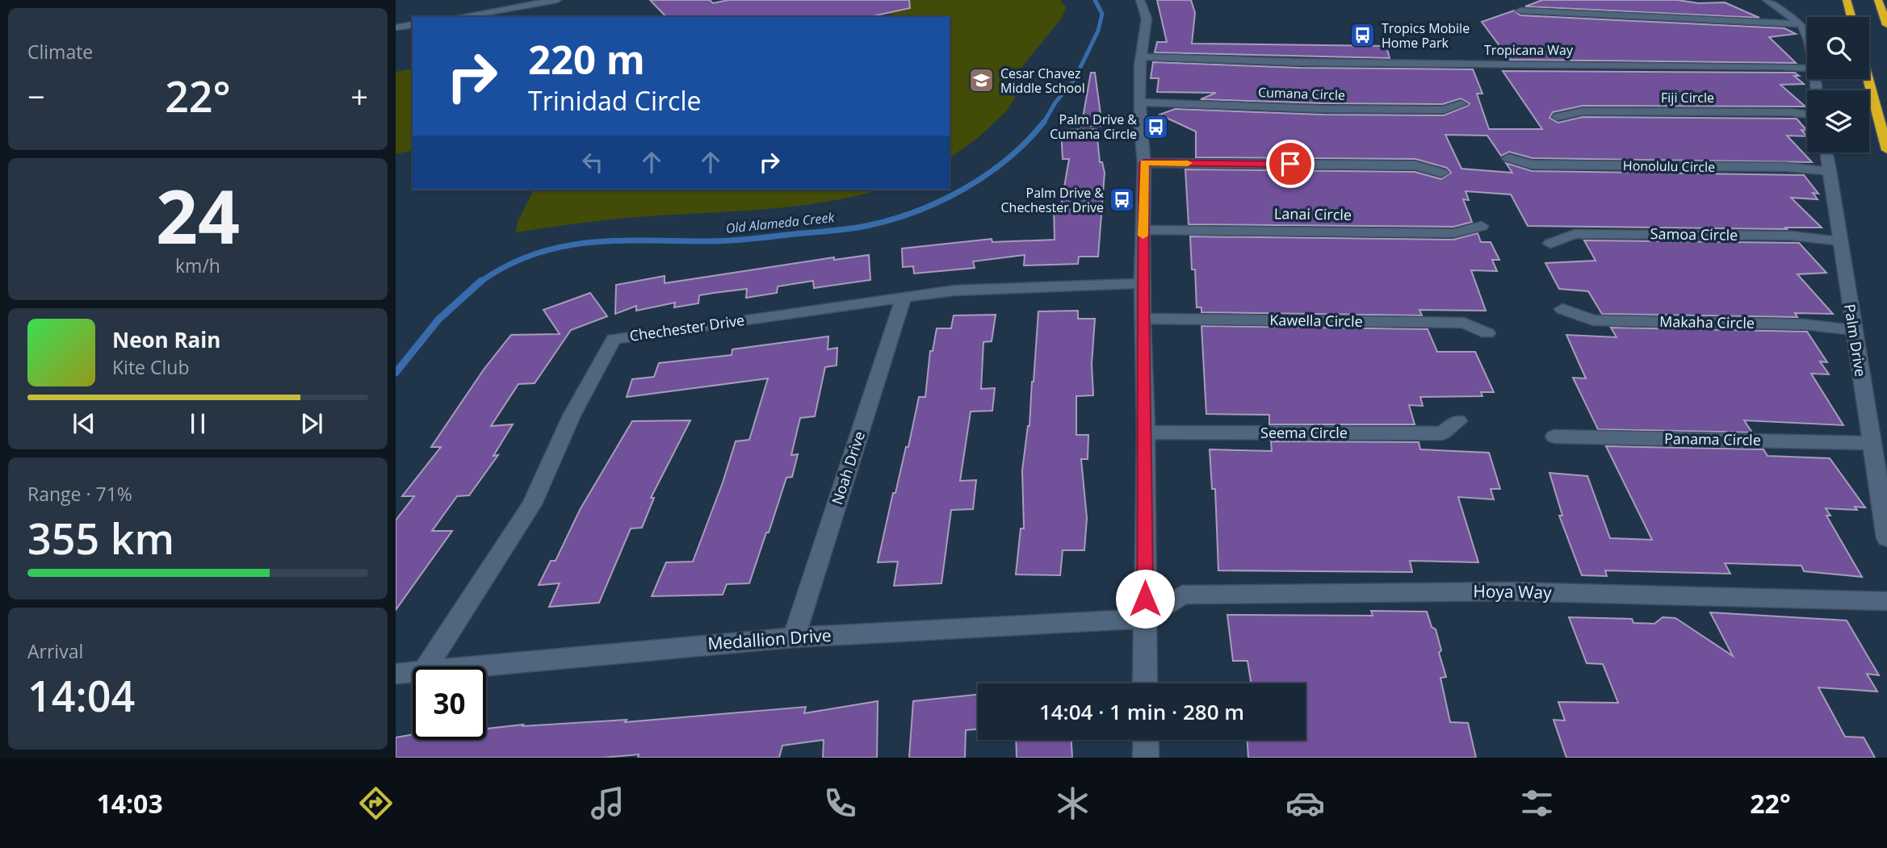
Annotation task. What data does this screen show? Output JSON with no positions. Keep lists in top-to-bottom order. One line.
{"streets":{"street":["Tropicana Way","Cumana Circle","Fiji Circle","Honolulu Circle","Lanai Circle","Samoa Circle","Kawella Circle","Makaha Circle","Chechester Drive","Palm Drive","Seema Circle","Panama Circle","Noah Drive","Hoya Way","Medallion Drive"]},"crossings":[["Honolulu Circle","Palm Drive"],["Samoa Circle","Palm Drive"],["Makaha Circle","Palm Drive"],["Chechester Drive","Noah Drive"],["Palm Drive","Panama Circle"],["Noah Drive","Medallion Drive"],["Hoya Way","Medallion Drive"]],"water":["Old Alameda Creek"],"places":{"bus stop":["Tropics Mobile Home Park","Palm Drive & Cumana Circle","Palm Drive & Chechester Drive"],"school or university":["Cesar Chavez Middle School"]},"page":{"tile":["Climate",["24","km/h"],["Range · 71%","355 km"],["Arrival","14:04"]],"turn":["220 m","Trinidad Circle"],"heat":["−","22°","+"],"song":["Neon Rain","Kite Club"],"limit":"30","trip":"14:04 · 1 min · 280 m","tabs":["14:03","22°"]}}
